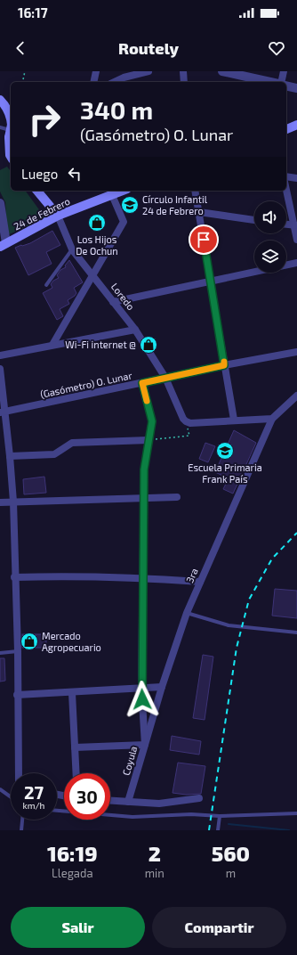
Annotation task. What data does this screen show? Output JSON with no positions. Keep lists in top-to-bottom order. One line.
{"streets":{"main road":["24 de Febrero","Loredo"],"street":["(Gasómetro) O. Lunar","3ra","Coyula"]},"crossings":[["24 de Febrero","Loredo"],["Loredo","(Gasómetro) O. Lunar"],["(Gasómetro) O. Lunar","Coyula"],["3ra","Coyula"]],"places":{"school or university":["Círculo Infantil 24 de Febrero","Escuela Primaria Frank País"],"shop":["Los Hijos De Ochun","Wi-Fi internet @","Mercado Agropecuario"]},"page":{"status":"16:17","header":"Routely","turn":["340 m","(Gasómetro) O. Lunar"],"then":"Luego","speed":"27 km/h","limit":"30","eta":["16:19","Llegada","2","min","560","m"],"buttons":["Salir","Compartir"]}}
